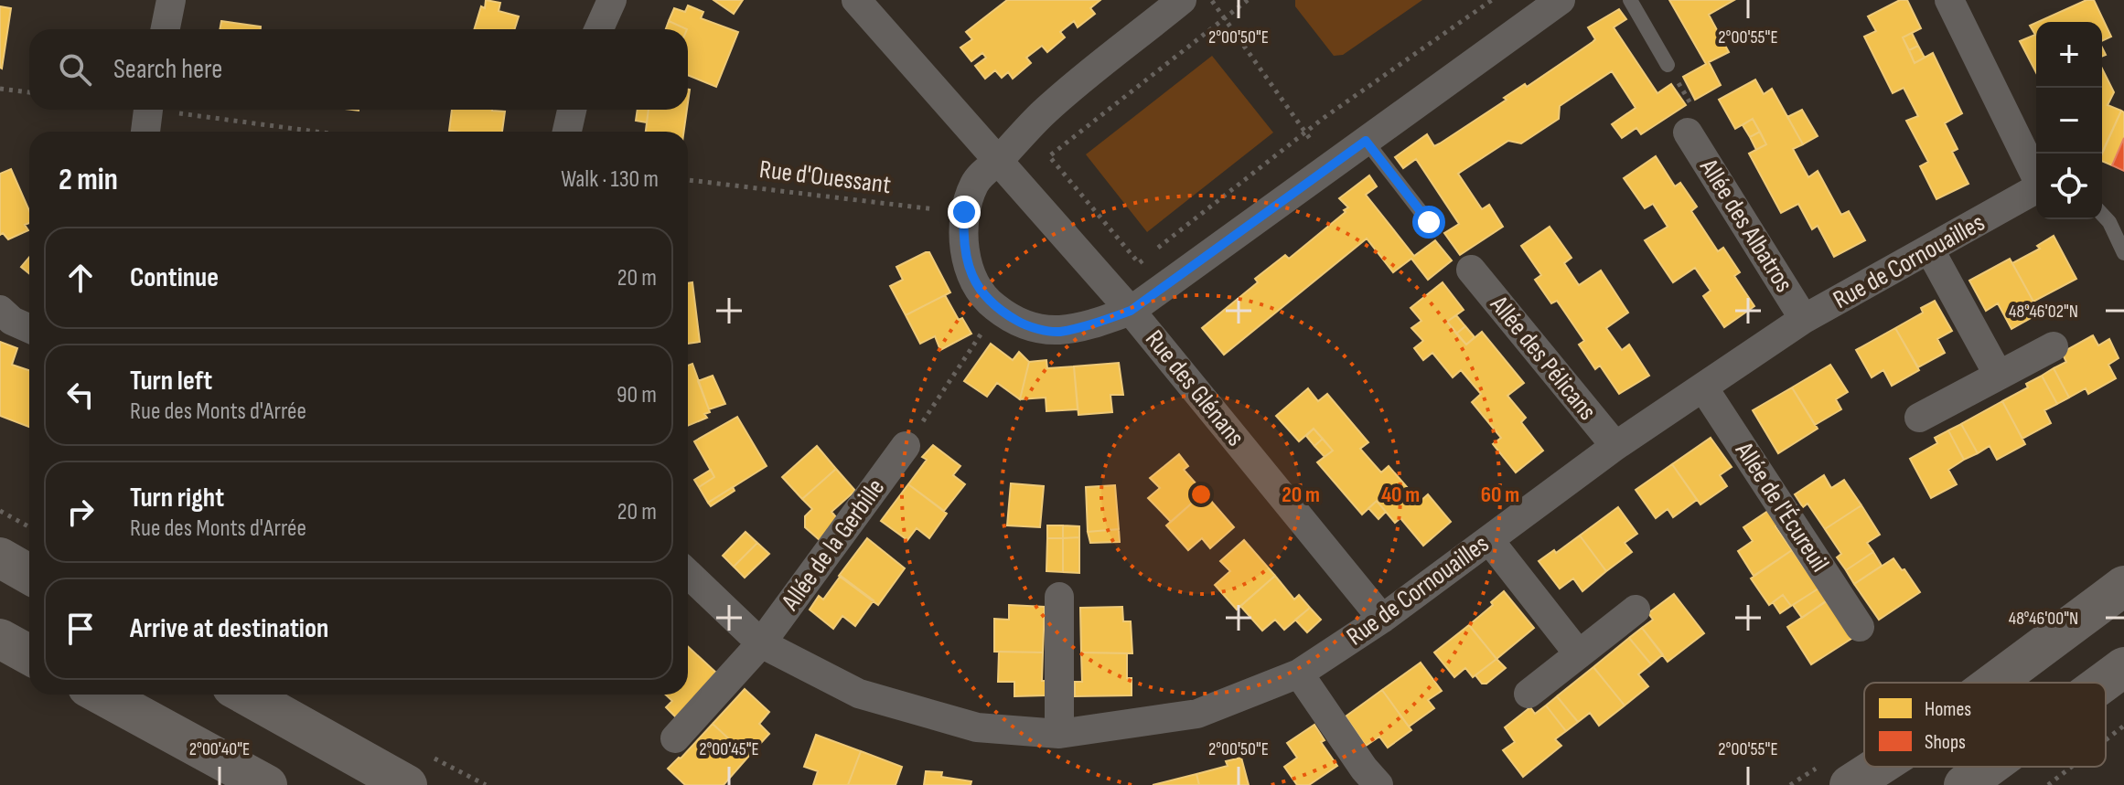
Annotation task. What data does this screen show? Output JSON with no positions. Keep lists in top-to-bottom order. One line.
{"streets":{"street":["Allée des Albatros","Rue de Cornouailles","Allée des Pélicans","Rue des Glénans","Allée de l'Écureuil","Allée de la Gerbille"],"path":["Rue d'Ouessant"]},"crossings":[["Allée des Albatros","Rue de Cornouailles"],["Rue de Cornouailles","Allée des Pélicans"],["Rue de Cornouailles","Rue des Glénans"],["Rue de Cornouailles","Allée de l'Écureuil"],["Rue de Cornouailles","Allée de la Gerbille"]],"legend":["Homes","Shops"],"page":{"map_buttons":["+","−"],"search":"Search here","heading":["2 min","Walk · 130 m"],"list":[["Continue","20 m"],["Turn left","Rue des Monts d'Arrée","90 m"],["Turn right","Rue des Monts d'Arrée","20 m"],"Arrive at destination"]},"coordinates":["2°00'50\"E","2°00'55\"E","48°46'02\"N","48°46'00\"N","2°00'40\"E","2°00'45\"E"],"rings":["20 m","40 m","60 m"]}
